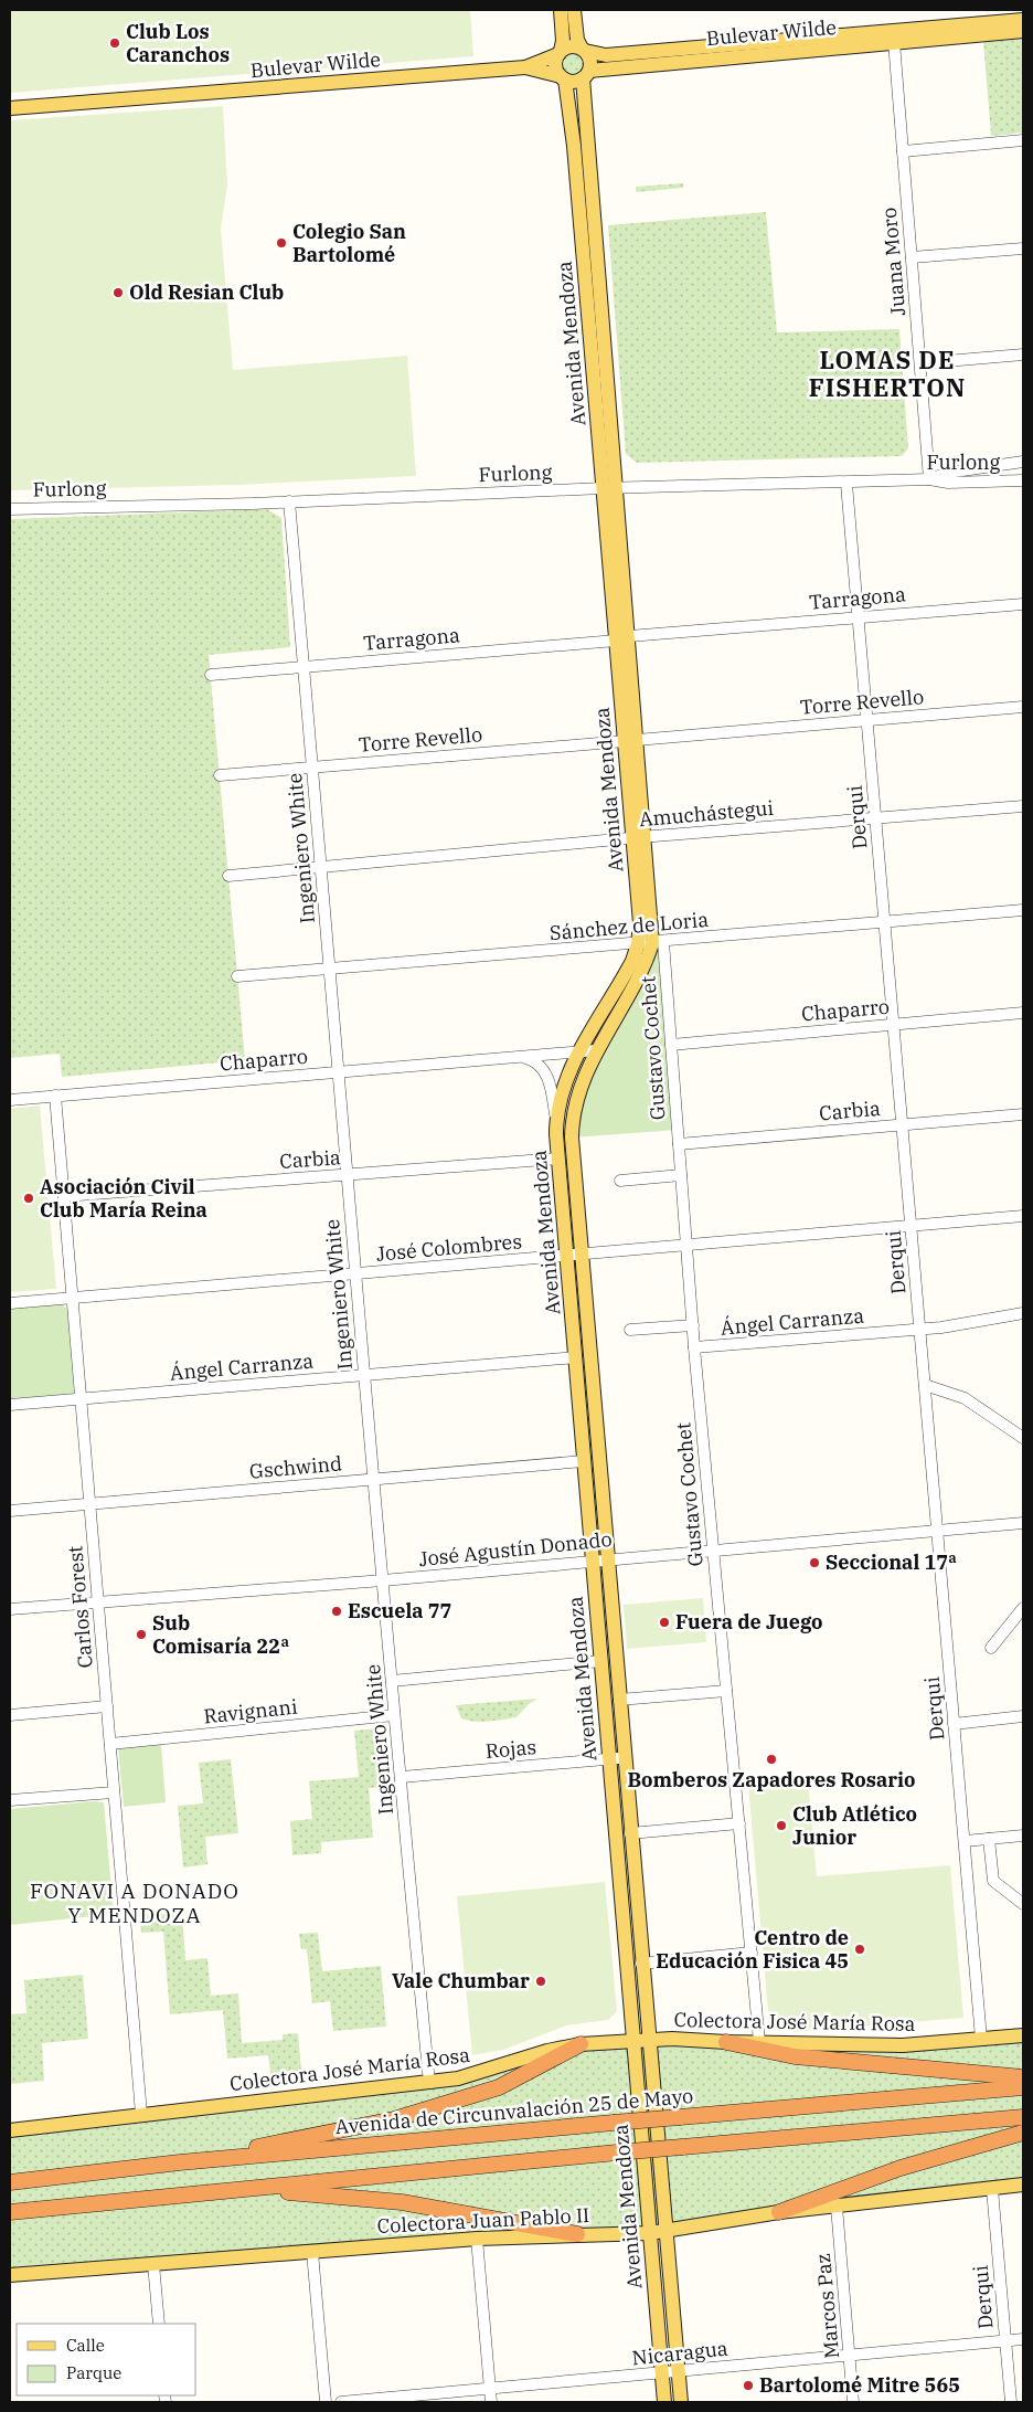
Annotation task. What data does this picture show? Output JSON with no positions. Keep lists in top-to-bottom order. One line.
{"streets":{"highway":["Avenida de Circunvalación 25 de Mayo"],"main road":["Bulevar Wilde","Avenida Mendoza","Colectora José María Rosa","Colectora Juan Pablo II"],"street":["Juana Moro","Furlong","Tarragona","Torre Revello","Amuchástegui","Derqui","Ingeniero White","Sánchez de Loria","Chaparro","Gustavo Cochet","Carbia","José Colombres","Ángel Carranza","Gschwind","José Agustín Donado","Carlos Forest","Ravignani","Rojas","Marcos Paz","Nicaragua"]},"crossings":[["Bulevar Wilde","Juana Moro"],["Bulevar Wilde","Avenida Mendoza"],["Juana Moro","Furlong"],["Avenida Mendoza","Furlong"],["Avenida Mendoza","Tarragona"],["Avenida Mendoza","Torre Revello"],["Avenida Mendoza","Amuchástegui"],["Avenida Mendoza","Sánchez de Loria"],["Avenida Mendoza","Chaparro"],["Avenida Mendoza","Gustavo Cochet"],["Avenida Mendoza","Carbia"],["Avenida Mendoza","José Colombres"],["Avenida Mendoza","Ángel Carranza"],["Avenida Mendoza","Gschwind"],["Avenida Mendoza","José Agustín Donado"],["Avenida Mendoza","Rojas"],["Avenida Mendoza","Colectora José María Rosa"],["Avenida Mendoza","Colectora Juan Pablo II"],["Avenida Mendoza","Nicaragua"],["Furlong","Derqui"],["Furlong","Ingeniero White"],["Tarragona","Derqui"],["Tarragona","Ingeniero White"],["Torre Revello","Derqui"],["Torre Revello","Ingeniero White"],["Amuchástegui","Derqui"],["Amuchástegui","Ingeniero White"],["Derqui","Sánchez de Loria"],["Derqui","Chaparro"],["Derqui","Carbia"],["Derqui","José Colombres"],["Derqui","Ángel Carranza"],["Derqui","José Agustín Donado"],["Derqui","Colectora José María Rosa"],["Derqui","Colectora Juan Pablo II"],["Derqui","Nicaragua"],["Ingeniero White","Sánchez de Loria"],["Ingeniero White","Chaparro"],["Ingeniero White","Carbia"],["Ingeniero White","José Colombres"],["Ingeniero White","Ángel Carranza"],["Ingeniero White","Gschwind"],["Ingeniero White","José Agustín Donado"],["Ingeniero White","Ravignani"],["Ingeniero White","Rojas"],["Ingeniero White","Colectora José María Rosa"],["Sánchez de Loria","Gustavo Cochet"],["Chaparro","Gustavo Cochet"],["Chaparro","Carlos Forest"],["Gustavo Cochet","Carbia"],["Gustavo Cochet","José Colombres"],["Gustavo Cochet","Ángel Carranza"],["Gustavo Cochet","José Agustín Donado"],["Gustavo Cochet","Colectora José María Rosa"],["Carbia","Carlos Forest"],["José Colombres","Carlos Forest"],["Ángel Carranza","Carlos Forest"],["Gschwind","Carlos Forest"],["José Agustín Donado","Carlos Forest"],["Carlos Forest","Ravignani"],["Carlos Forest","Colectora José María Rosa"],["Colectora Juan Pablo II","Marcos Paz"],["Marcos Paz","Nicaragua"]],"districts":["LOMAS DE FISHERTON","FONAVI A DONADO Y MENDOZA"],"places":["Club Los Caranchos","Colegio San Bartolomé","Old Resian Club","Asociación Civil Club María Reina","Seccional 17ª","Escuela 77","Fuera de Juego","Sub Comisaría 22ª","Bomberos Zapadores Rosario","Club Atlético Junior","Centro de Educación Fisica 45","Vale Chumbar","Bartolomé Mitre 565"],"legend":["Calle","Parque"]}
